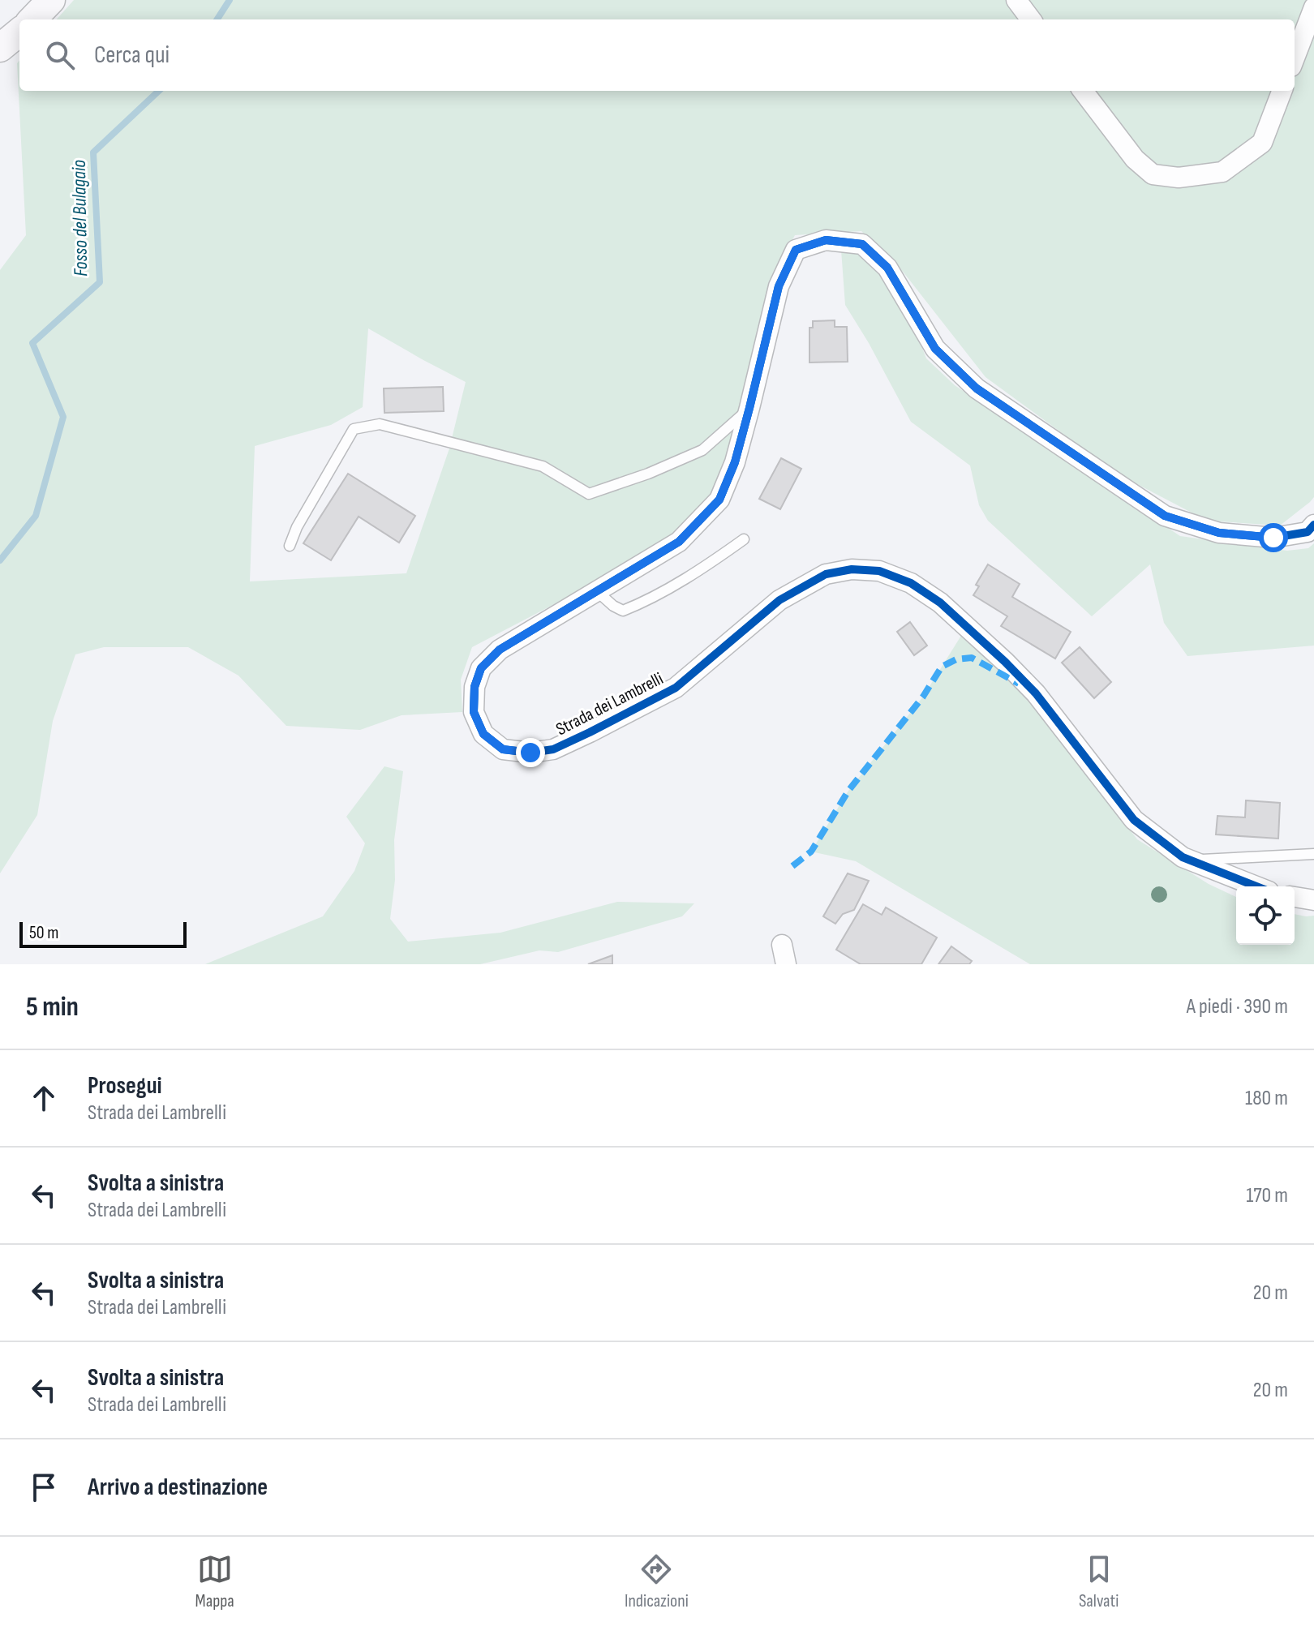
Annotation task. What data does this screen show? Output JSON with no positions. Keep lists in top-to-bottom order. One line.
{"streets":{"street":["Strada dei Lambrelli"]},"water":["Fosso del Bulagaio"],"scale_bar":"50 m","page":{"search":"Cerca qui","scale":"50 m","heading":["5 min","A piedi · 390 m"],"list":[["Prosegui","Strada dei Lambrelli","180 m"],["Svolta a sinistra","Strada dei Lambrelli","170 m"],["Svolta a sinistra","Strada dei Lambrelli","20 m"],["Svolta a sinistra","Strada dei Lambrelli","20 m"],"Arrivo a destinazione"],"nav":["Mappa","Indicazioni","Salvati"]}}
